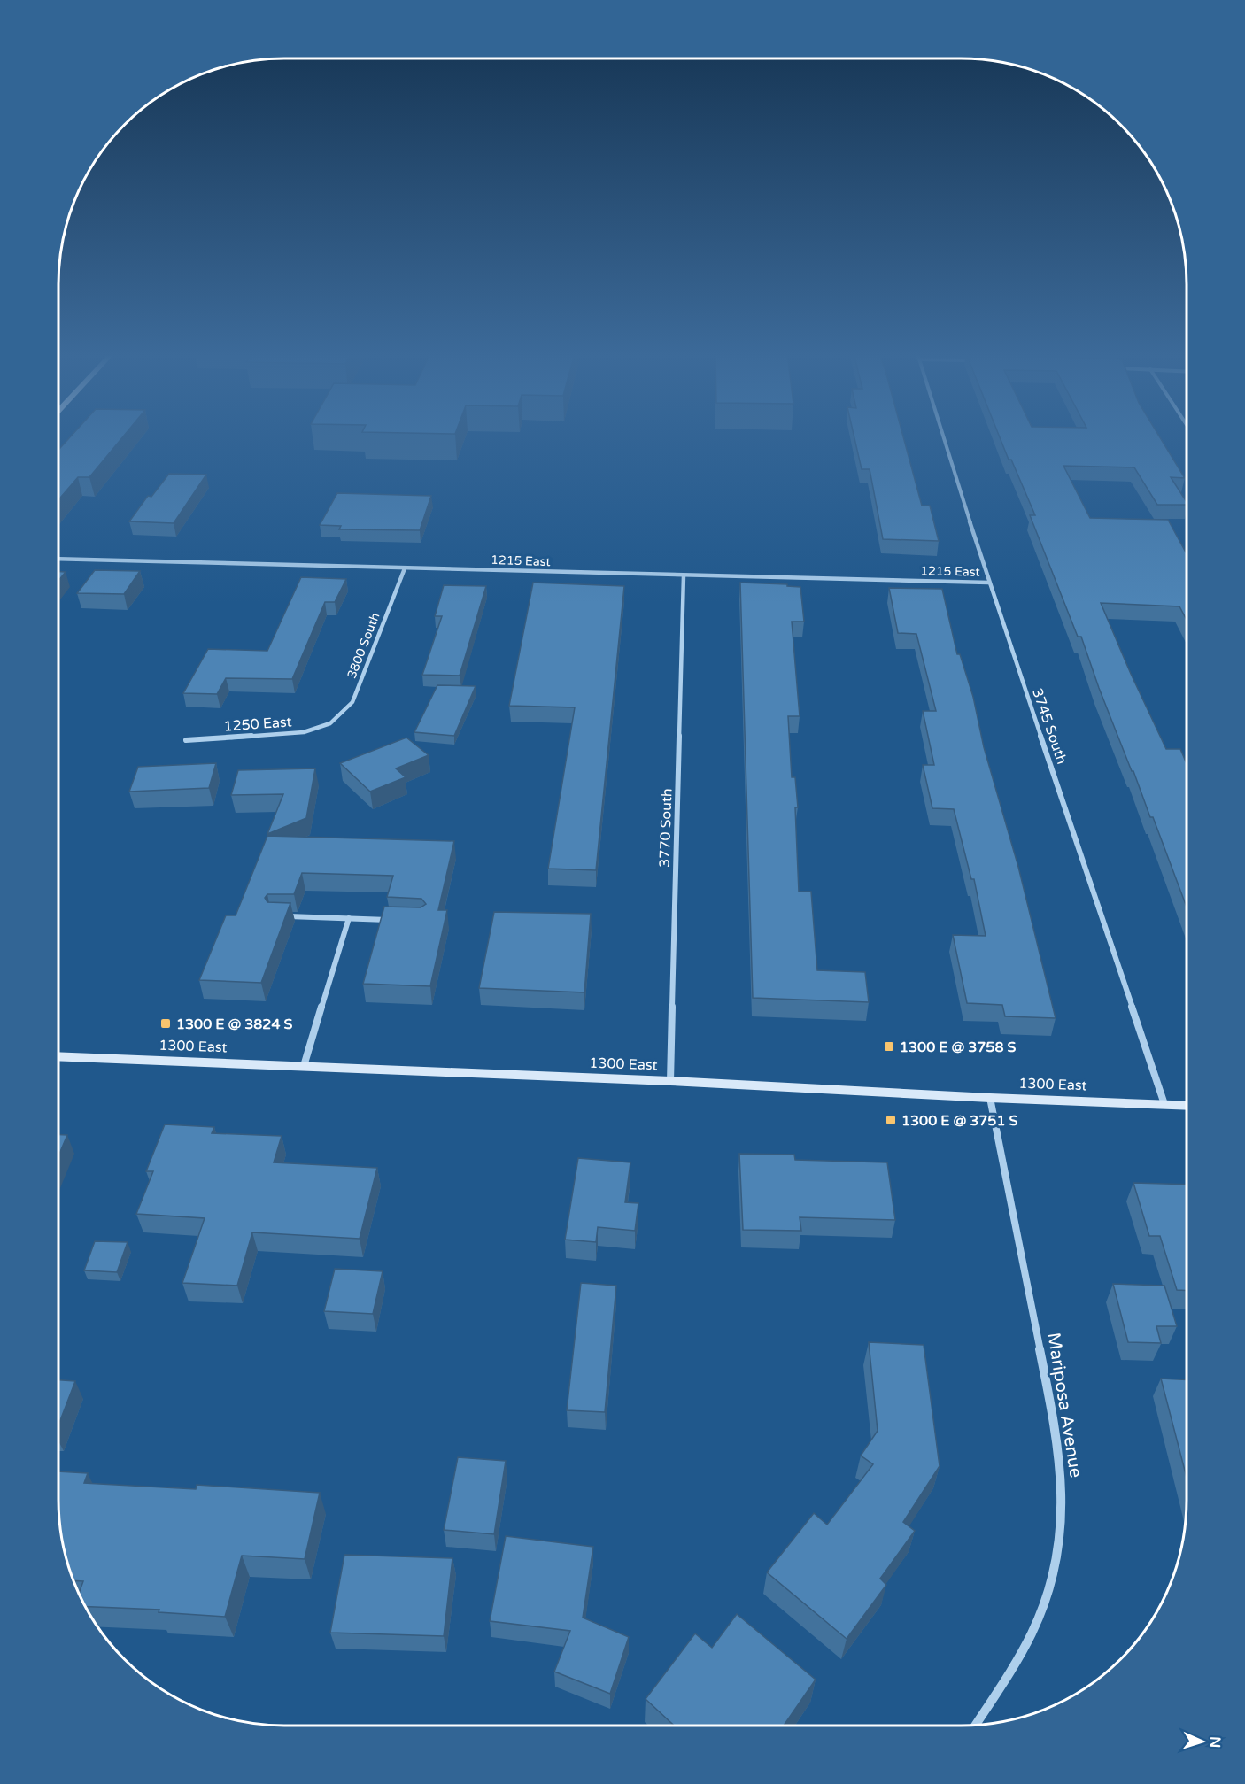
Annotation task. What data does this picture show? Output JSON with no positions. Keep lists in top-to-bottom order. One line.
{"streets":{"main road":["1300 East"],"street":["1215 East","3800 South","1250 East","3745 South","3770 South","Mariposa Avenue"]},"crossings":[["1215 East","3800 South"],["1215 East","3745 South"],["1215 East","3770 South"],["3800 South","1250 East"],["3745 South","1300 East"],["3770 South","1300 East"],["1300 East","Mariposa Avenue"]],"places":{"transit":["1300 E @ 3824 S","1300 E @ 3758 S","1300 E @ 3751 S"]},"north":"right"}
